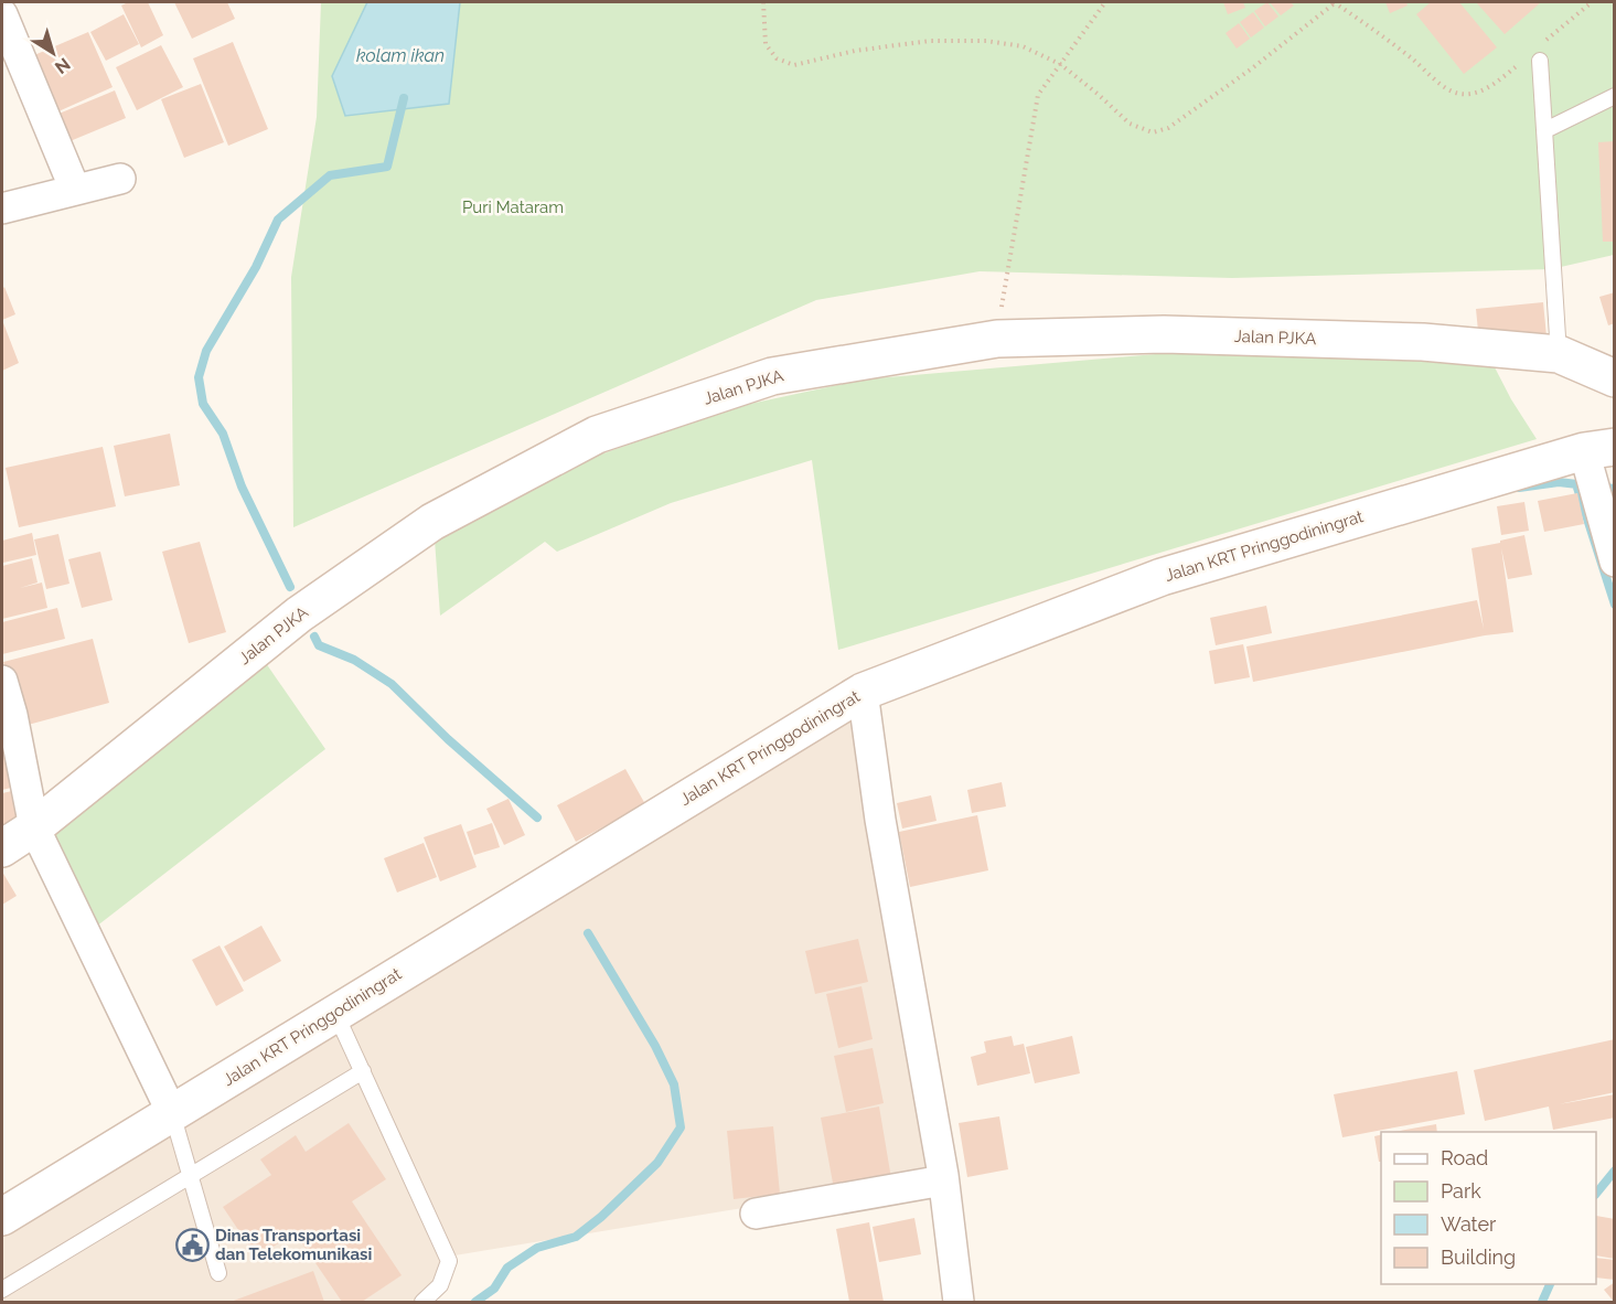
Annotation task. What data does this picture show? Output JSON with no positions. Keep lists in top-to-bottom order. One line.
{"streets":{"main road":["Jalan PJKA","Jalan KRT Pringgodiningrat"]},"water":["kolam ikan"],"parks":["Puri Mataram"],"places":{"public building":["Dinas Transportasi dan Telekomunikasi"]},"legend":["Road","Park","Water","Building"],"north":"bottom right"}
